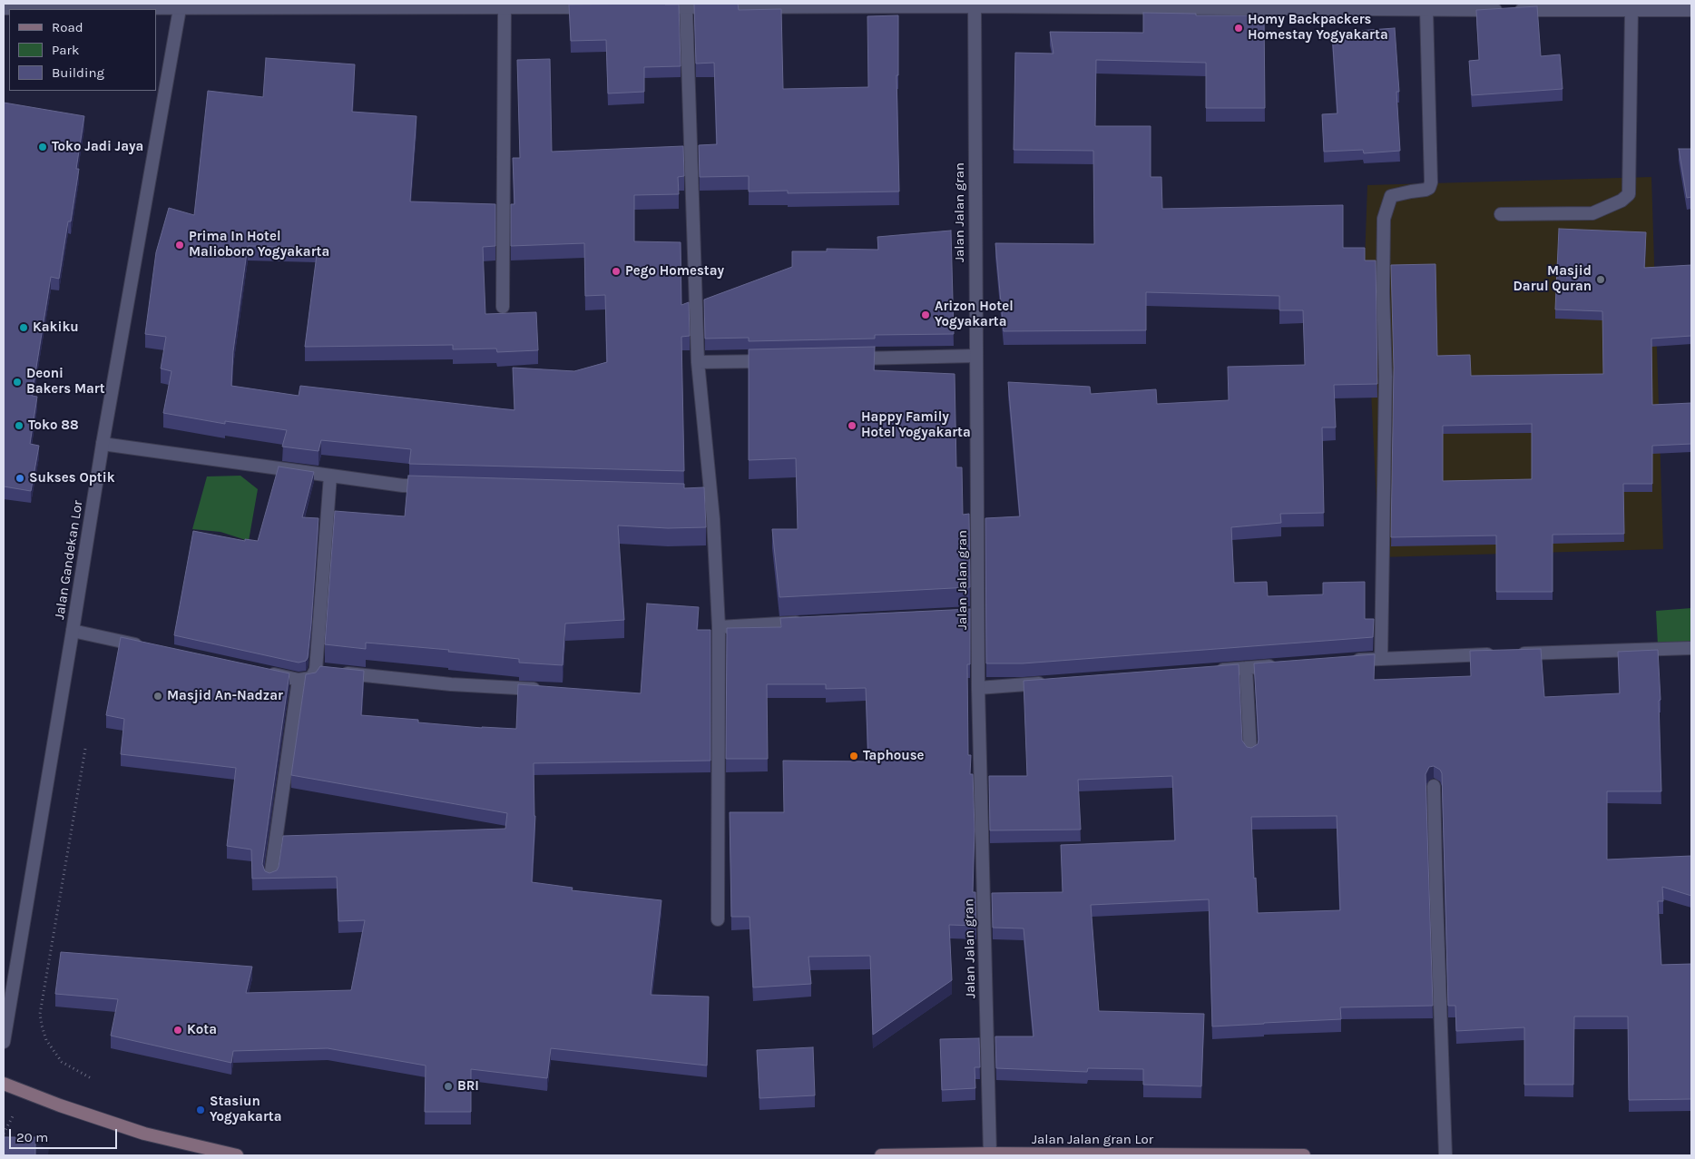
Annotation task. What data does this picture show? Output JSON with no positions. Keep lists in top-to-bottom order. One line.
{"streets":{"main road":["Jalan Jalan gran Lor"],"street":["Jalan Jalan gran","Jalan Gandekan Lor"]},"crossings":[["Jalan Jalan gran","Jalan Jalan gran Lor"]],"places":["Homy Backpackers Homestay Yogyakarta","Toko Jadi Jaya","Prima In Hotel Malioboro Yogyakarta","Pego Homestay","Masjid Darul Quran","Arizon Hotel Yogyakarta","Kakiku","Deoni Bakers Mart","Toko 88","Happy Family Hotel Yogyakarta","Sukses Optik","Masjid An-Nadzar","Taphouse","Kota","BRI","Stasiun Yogyakarta"],"legend":["Road","Park","Building"],"scale_bar":"20 m"}
